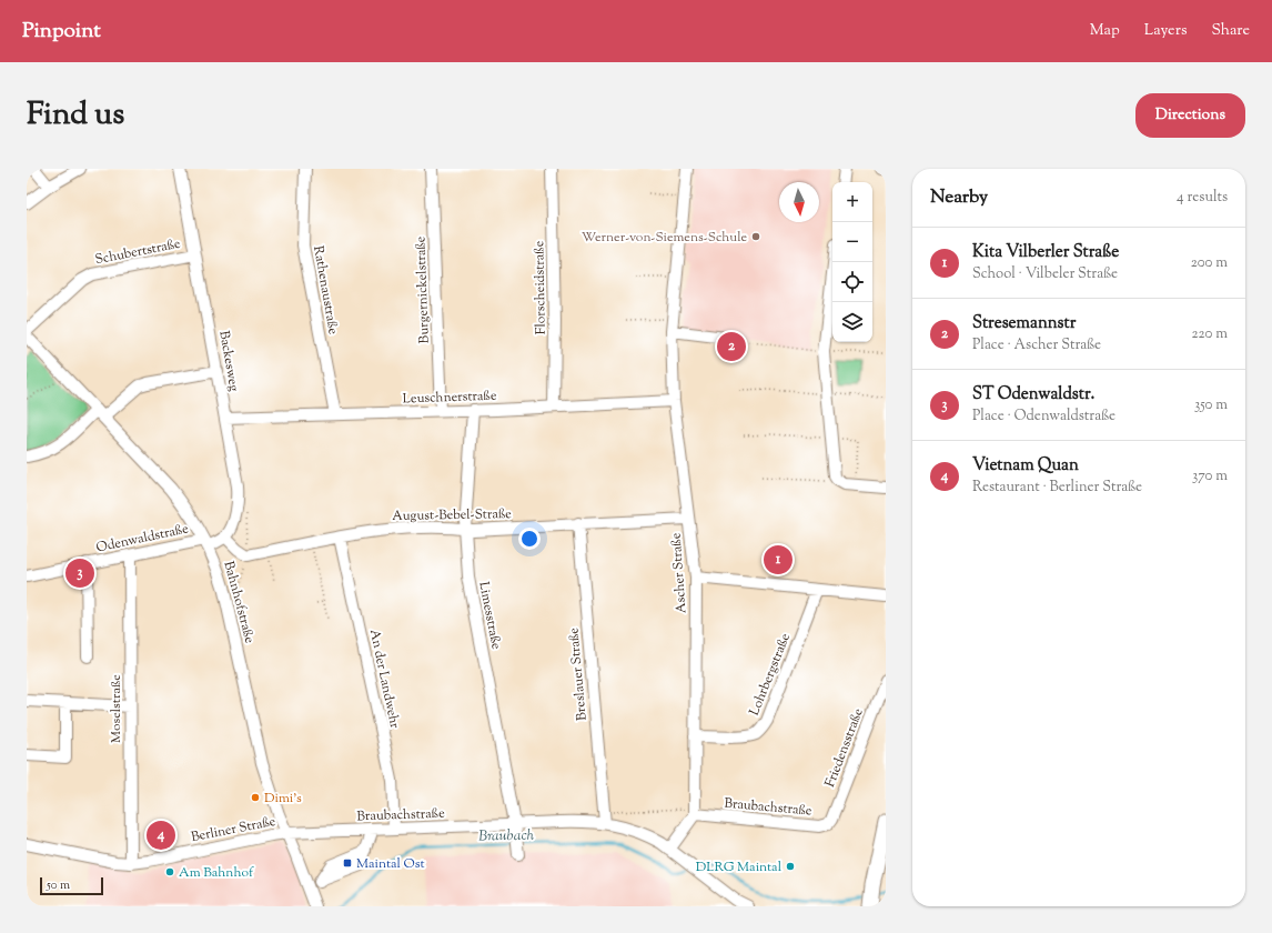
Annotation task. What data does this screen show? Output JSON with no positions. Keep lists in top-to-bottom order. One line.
{"streets":{"street":["Schubertstraße","Florscheidstraße","Rathenaustraße","Burgernickelstraße","Backesweg","Leuschnerstraße","August-Bebel-Straße","Odenwaldstraße","Ascher Straße","Bahnhofstraße","Limesstraße","Breslauer Straße","Lohrbergstraße","An der Landwehr","Moselstraße","Friedensstraße","Braubachstraße","Berliner Straße"]},"crossings":[["Schubertstraße","Backesweg"],["Florscheidstraße","Leuschnerstraße"],["Rathenaustraße","Leuschnerstraße"],["Burgernickelstraße","Leuschnerstraße"],["Backesweg","Leuschnerstraße"],["Leuschnerstraße","Ascher Straße"],["Leuschnerstraße","Limesstraße"],["August-Bebel-Straße","Ascher Straße"],["August-Bebel-Straße","Limesstraße"],["August-Bebel-Straße","Breslauer Straße"],["August-Bebel-Straße","An der Landwehr"],["Odenwaldstraße","Bahnhofstraße"],["Odenwaldstraße","Moselstraße"],["Ascher Straße","Lohrbergstraße"],["Ascher Straße","Braubachstraße"],["Bahnhofstraße","Braubachstraße"],["Bahnhofstraße","Berliner Straße"],["Limesstraße","Braubachstraße"],["Breslauer Straße","Braubachstraße"],["An der Landwehr","Braubachstraße"],["Moselstraße","Berliner Straße"],["Friedensstraße","Braubachstraße"],["Braubachstraße","Berliner Straße"]],"water":["Braubach"],"places":{"other":["Werner-von-Siemens-Schule","Dimi's","DLRG Maintal","Am Bahnhof"],"transit":["Maintal Ost"]},"scale_bar":"50 m","north":"bottom","page":{"header":"Pinpoint","nav":["Map","Layers","Share"],"title":"Find us","buttons":"Directions","heading":["Nearby","4 results"],"map_buttons":["+","−"],"list":[{"mark":"1","name":"Kita Vilberler Straße","note":"School · Vilbeler Straße","value":"200 m"},{"mark":"2","name":"Stresemannstr","note":"Place · Ascher Straße","value":"220 m"},{"mark":"3","name":"ST Odenwaldstr.","note":"Place · Odenwaldstraße","value":"350 m"},{"mark":"4","name":"Vietnam Quan","note":"Restaurant · Berliner Straße","value":"370 m"}],"pins":["2","1","3","4"],"scale":"50 m"}}
